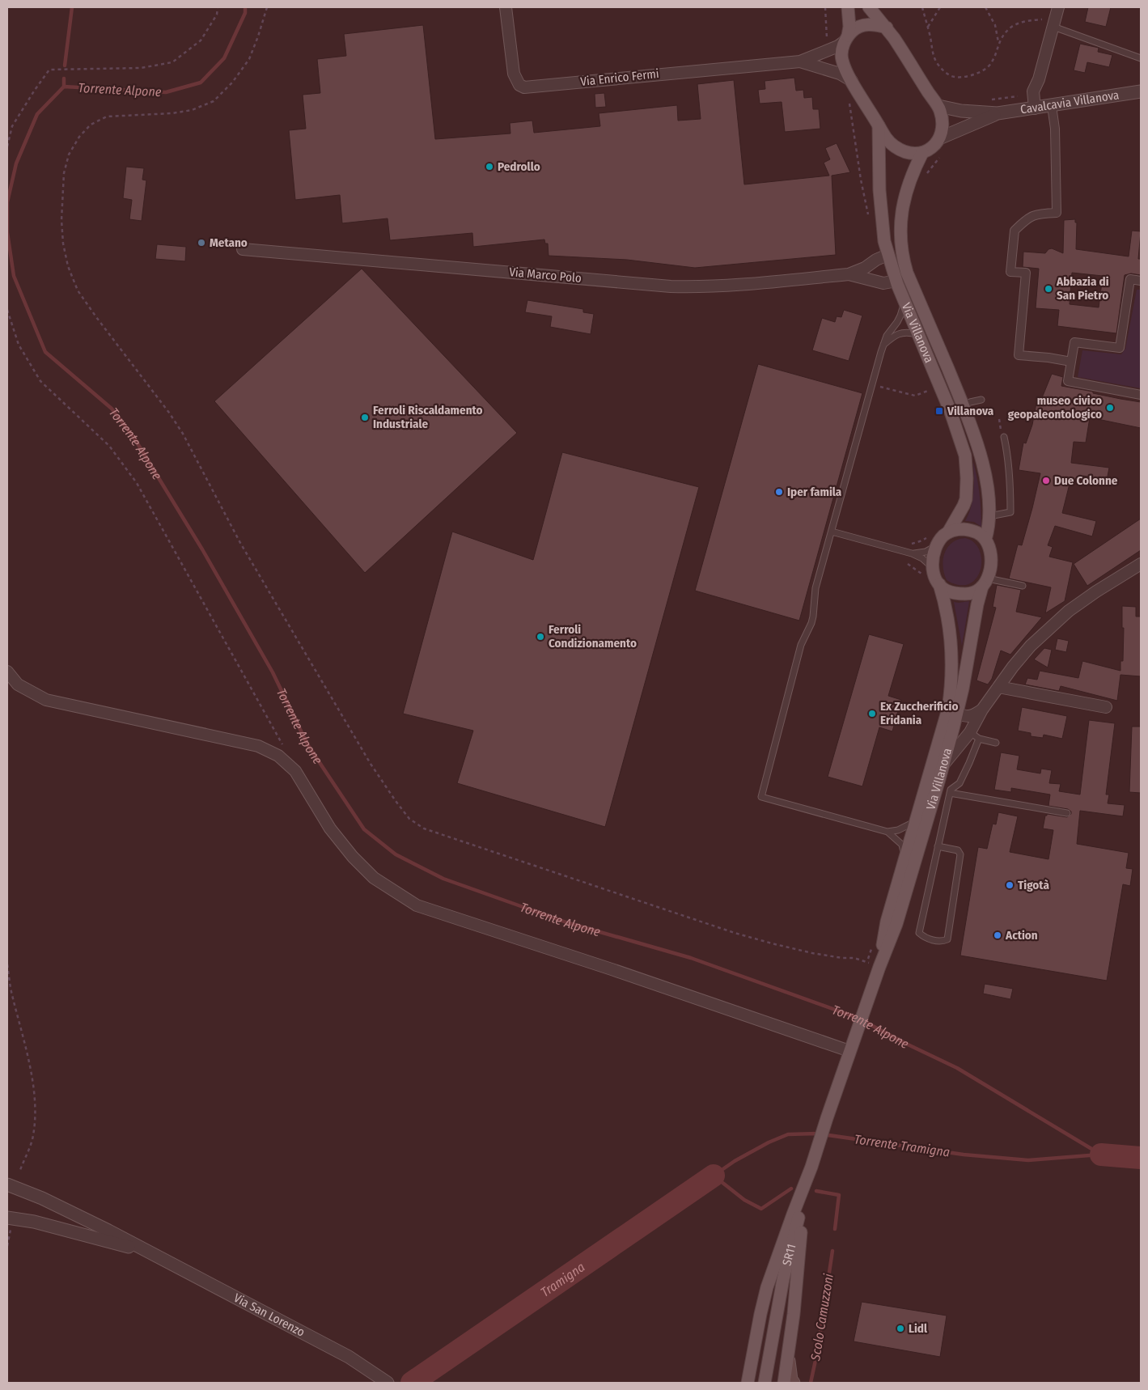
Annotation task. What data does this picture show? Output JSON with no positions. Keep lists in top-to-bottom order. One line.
{"streets":{"main road":["Via Villanova","SR11"],"street":["Via Enrico Fermi","Cavalcavia Villanova","Via Marco Polo","Via San Lorenzo"]},"crossings":[["Via Marco Polo","Via Villanova"],["Via Villanova","SR11"]],"water":["Torrente Alpone","Torrente Tramigna","Tramigna","Scolo Camuzzoni"],"places":{"other":["Pedrollo","Metano","Abbazia di San Pietro","museo civico geopaleontologico","Ferroli Riscaldamento Industriale","Due Colonne","Iper famila","Ferroli Condizionamento","Ex Zuccherificio Eridania","Tigotà","Action","Lidl"],"transit":["Villanova"]}}
